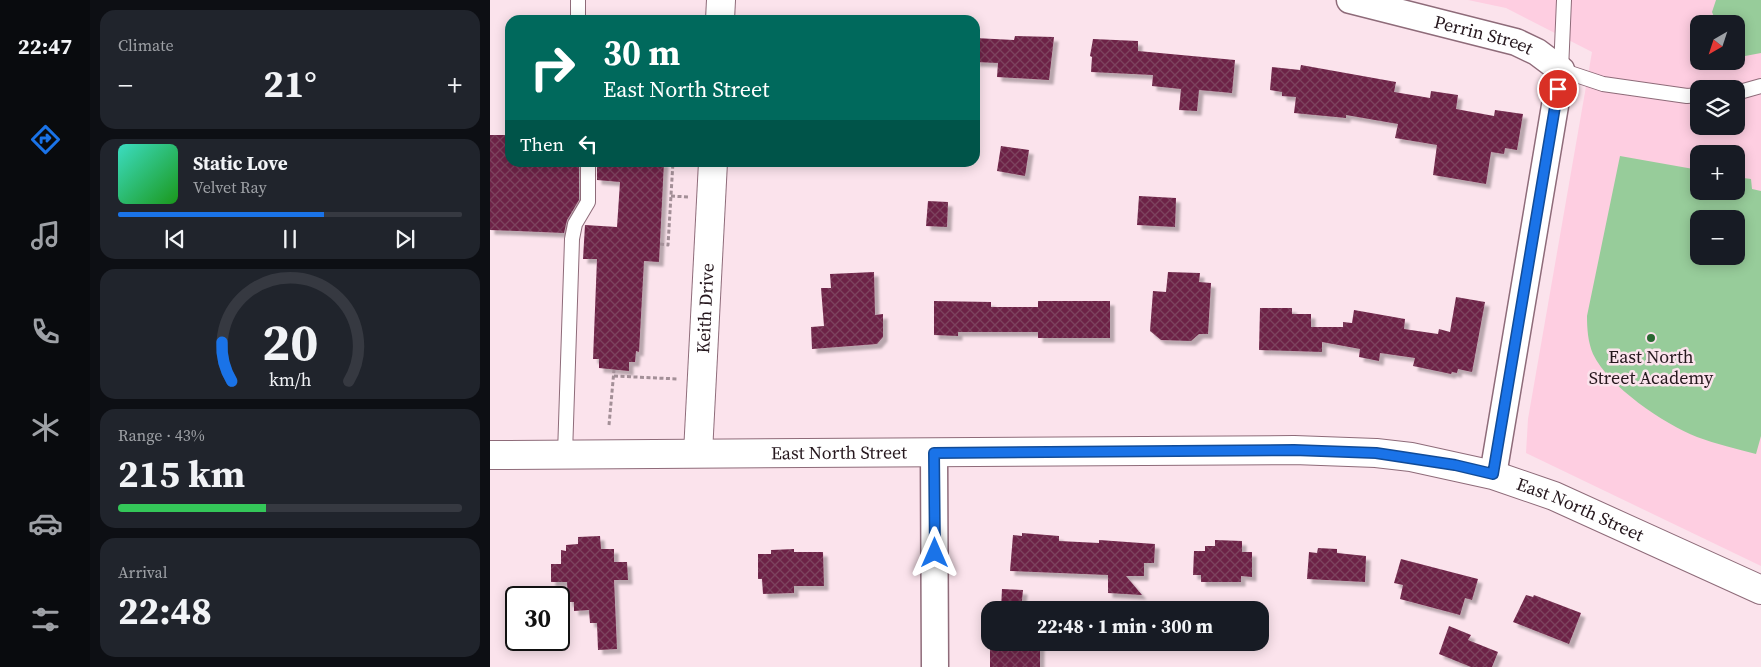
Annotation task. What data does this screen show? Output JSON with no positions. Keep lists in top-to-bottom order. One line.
{"streets":{"main road":["Keith Drive","East North Street"],"street":["Perrin Street"]},"crossings":[["Keith Drive","East North Street"]],"places":["East North Street Academy"],"north":"bottom left","page":{"tabs":"22:47","tile":["Climate",["Range · 43%","215 km"],["Arrival","22:48"]],"map_buttons":["+","−"],"turn":["30 m","East North Street"],"heat":["−","21°","+"],"then":"Then","song":["Static Love","Velvet Ray"],"limit":"30","trip":"22:48 · 1 min · 300 m","gauge":["20","km/h"]}}
